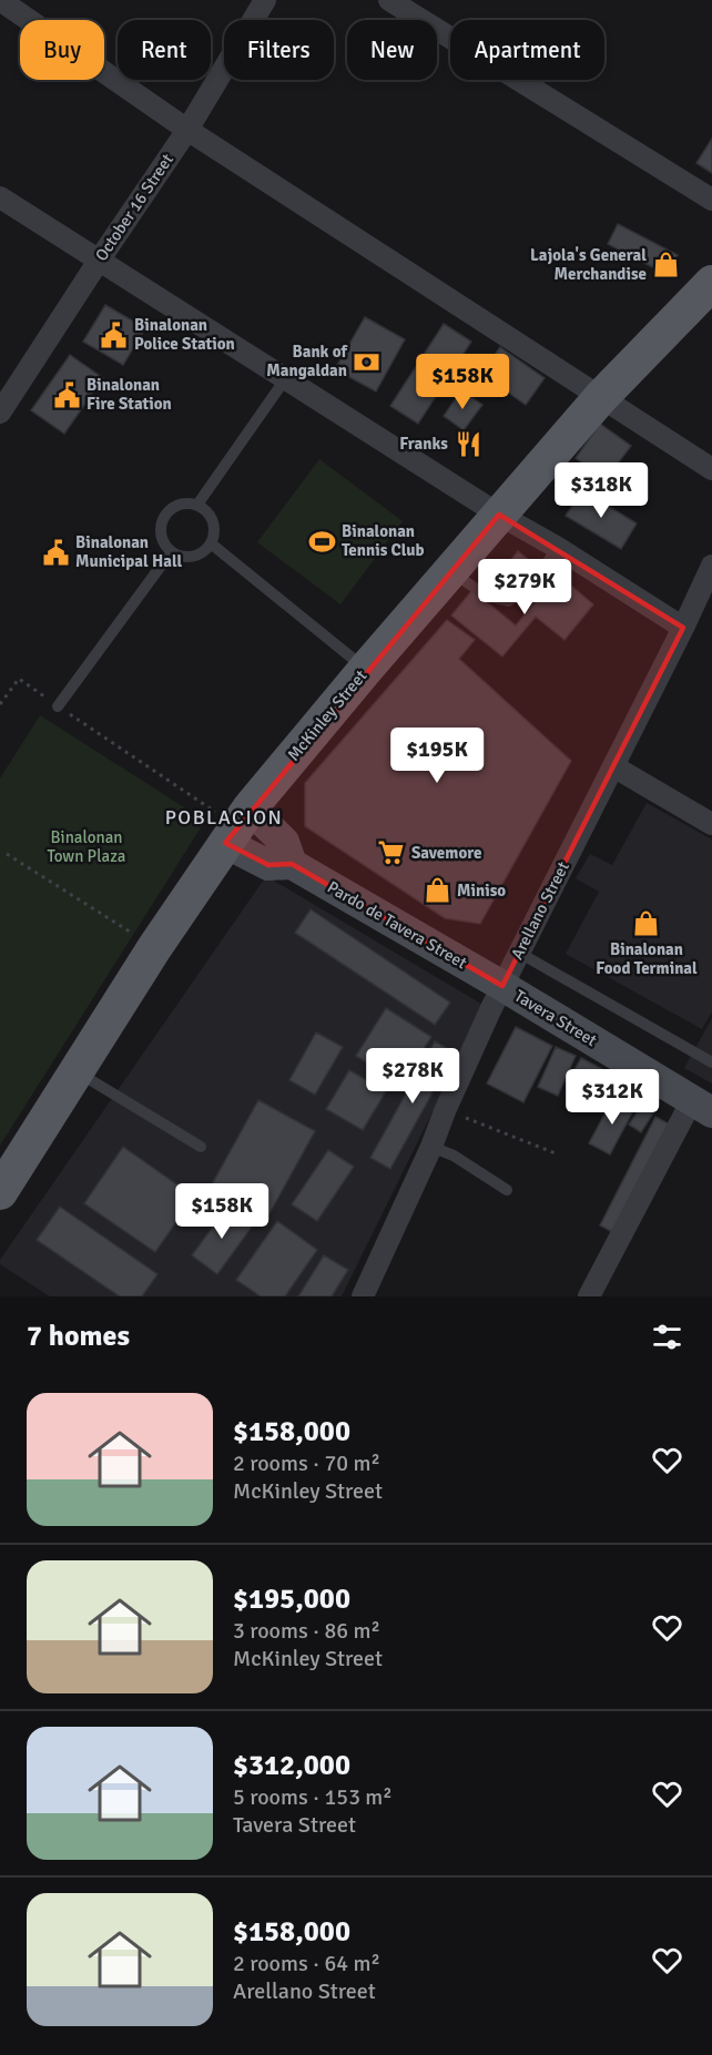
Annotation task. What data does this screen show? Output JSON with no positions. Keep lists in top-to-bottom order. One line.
{"streets":{"main road":["McKinley Street","Pardo de Tavera Street","Tavera Street"],"street":["October 16 Street","Arellano Street"]},"crossings":[["McKinley Street","Pardo de Tavera Street"],["Arellano Street","Pardo de Tavera Street"],["Arellano Street","Tavera Street"],["Pardo de Tavera Street","Tavera Street"]],"districts":["POBLACION"],"parks":["Binalonan Town Plaza"],"places":{"shop":["Lajola's General Merchandise","Miniso","Binalonan Food Terminal"],"public building":["Binalonan Police Station","Binalonan Fire Station","Binalonan Municipal Hall"],"bank":["Bank of Mangaldan"],"restaurant":["Franks"],"sports":["Binalonan Tennis Club"],"supermarket":["Savemore"]},"page":{"chip":["Buy","Rent","Filters","New","Apartment"],"price":["$158K","$318K","$279K","$195K","$278K","$312K","$158K"],"heading":"7 homes","list":[{"name":"$158,000","note":"2 rooms · 70 m² · McKinley Street"},{"name":"$195,000","note":"3 rooms · 86 m² · McKinley Street"},{"name":"$312,000","note":"5 rooms · 153 m² · Tavera Street"},{"name":"$158,000","note":"2 rooms · 64 m² · Arellano Street"}]}}
